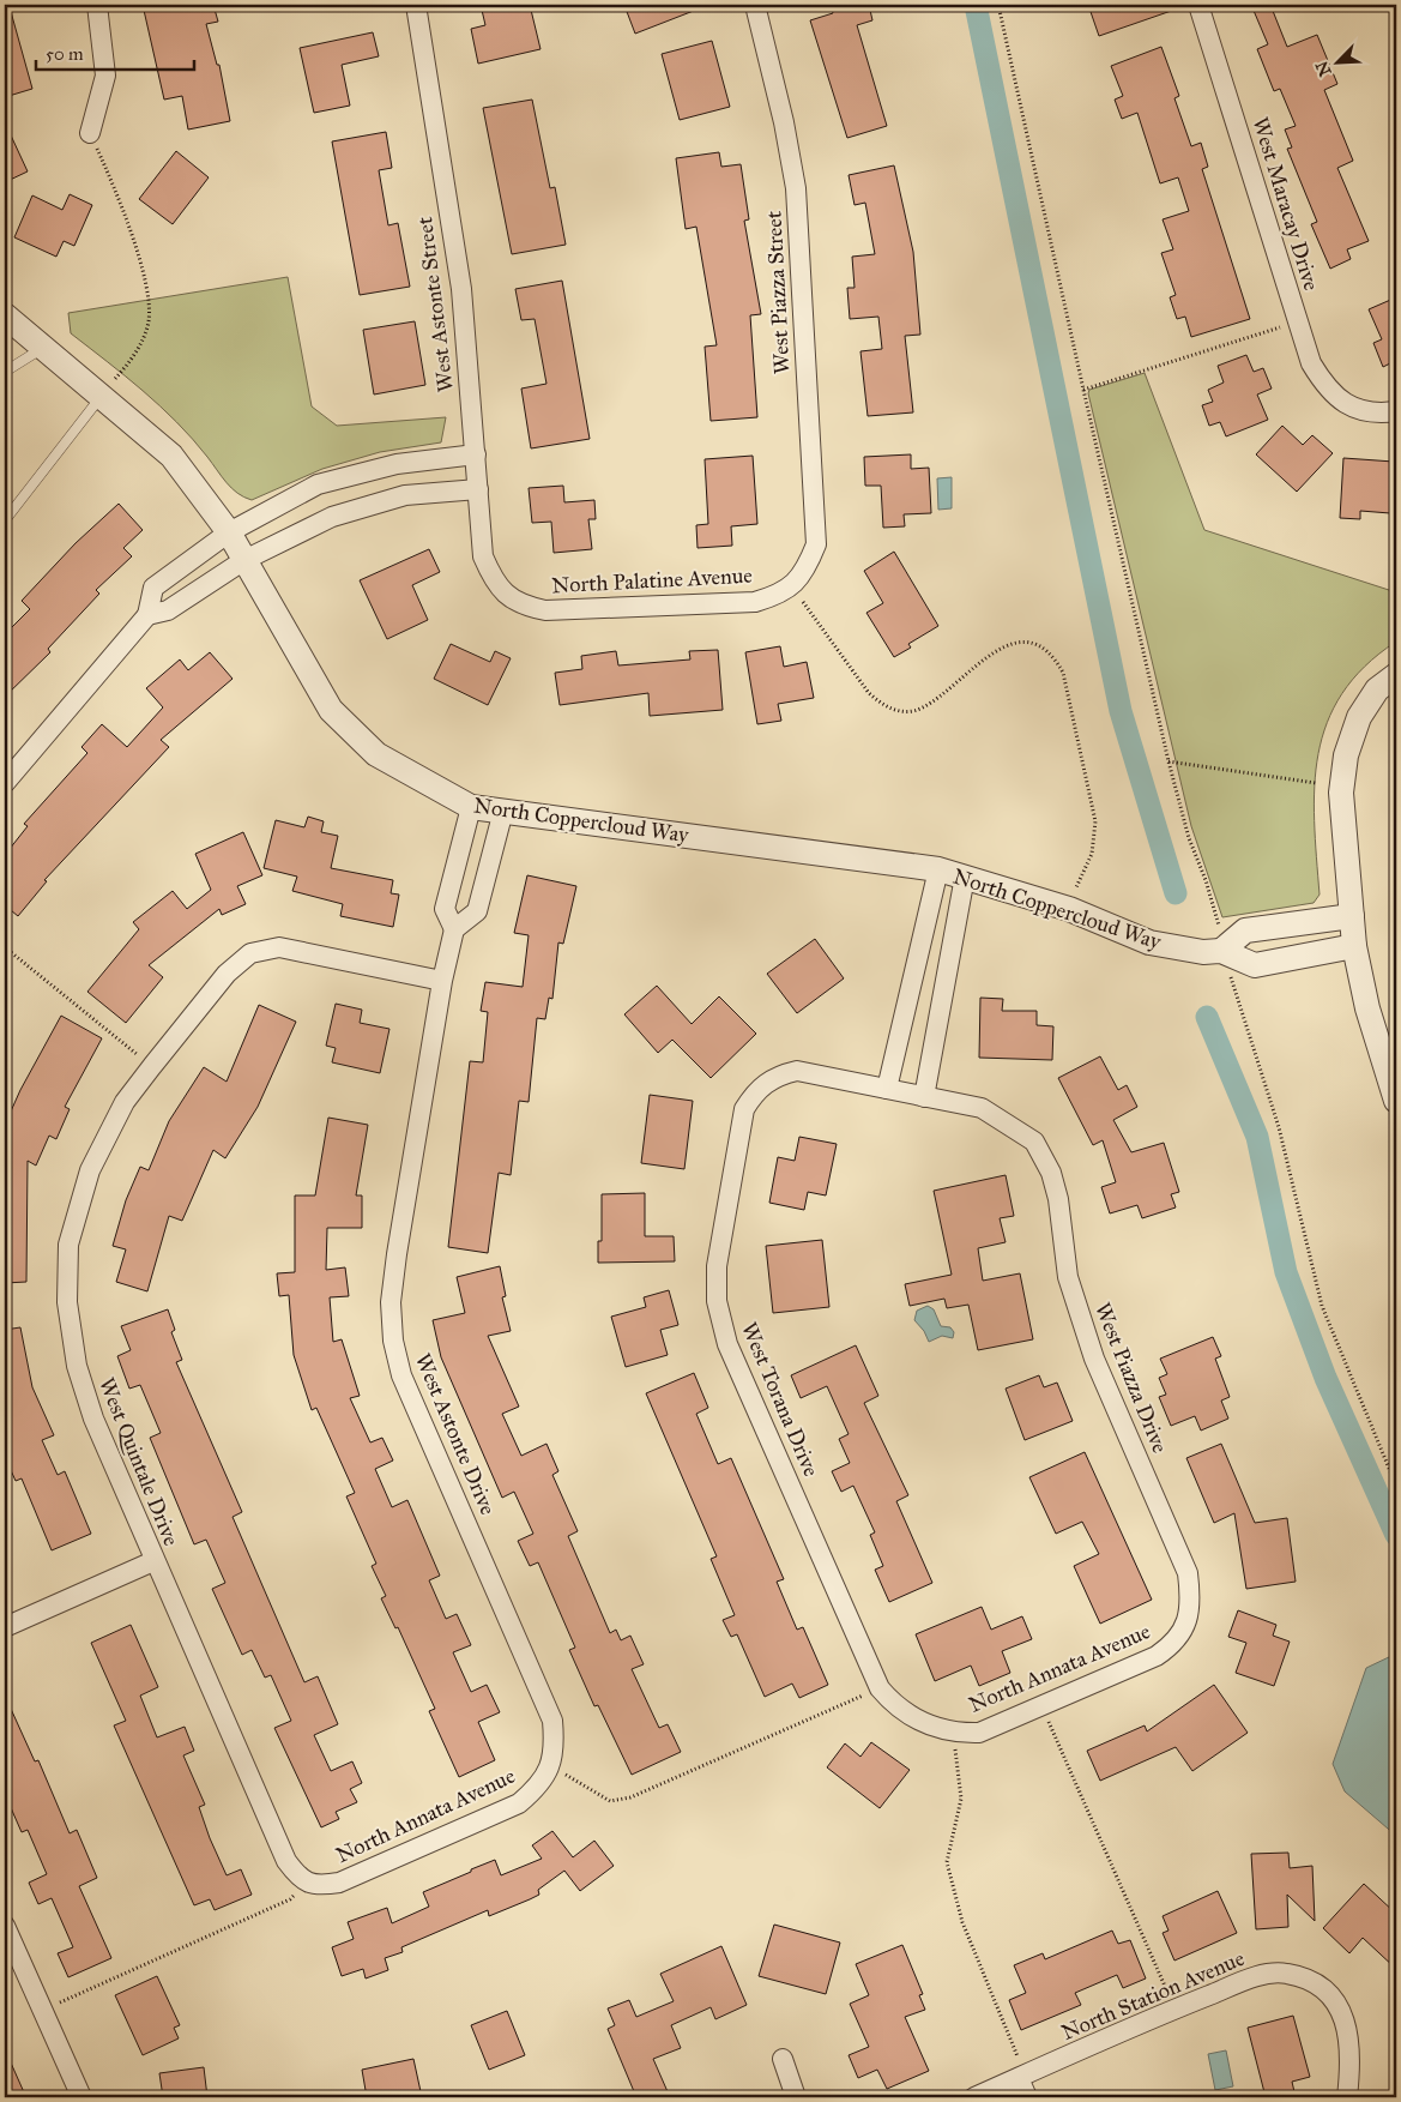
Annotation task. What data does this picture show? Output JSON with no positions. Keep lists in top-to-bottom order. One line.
{"streets":{"street":["West Maracay Drive","West Piazza Street","West Astonte Street","North Palatine Avenue","North Coppercloud Way","West Piazza Drive","West Torana Drive","West Astonte Drive","West Quintale Drive","North Annata Avenue","North Station Avenue"]},"crossings":[["West Piazza Street","North Palatine Avenue"],["West Astonte Street","North Palatine Avenue"],["North Coppercloud Way","West Astonte Drive"],["West Piazza Drive","North Annata Avenue"],["West Torana Drive","North Annata Avenue"],["West Astonte Drive","West Quintale Drive"],["West Astonte Drive","North Annata Avenue"],["West Quintale Drive","North Annata Avenue"]],"scale_bar":"50 m","north":"bottom left"}
